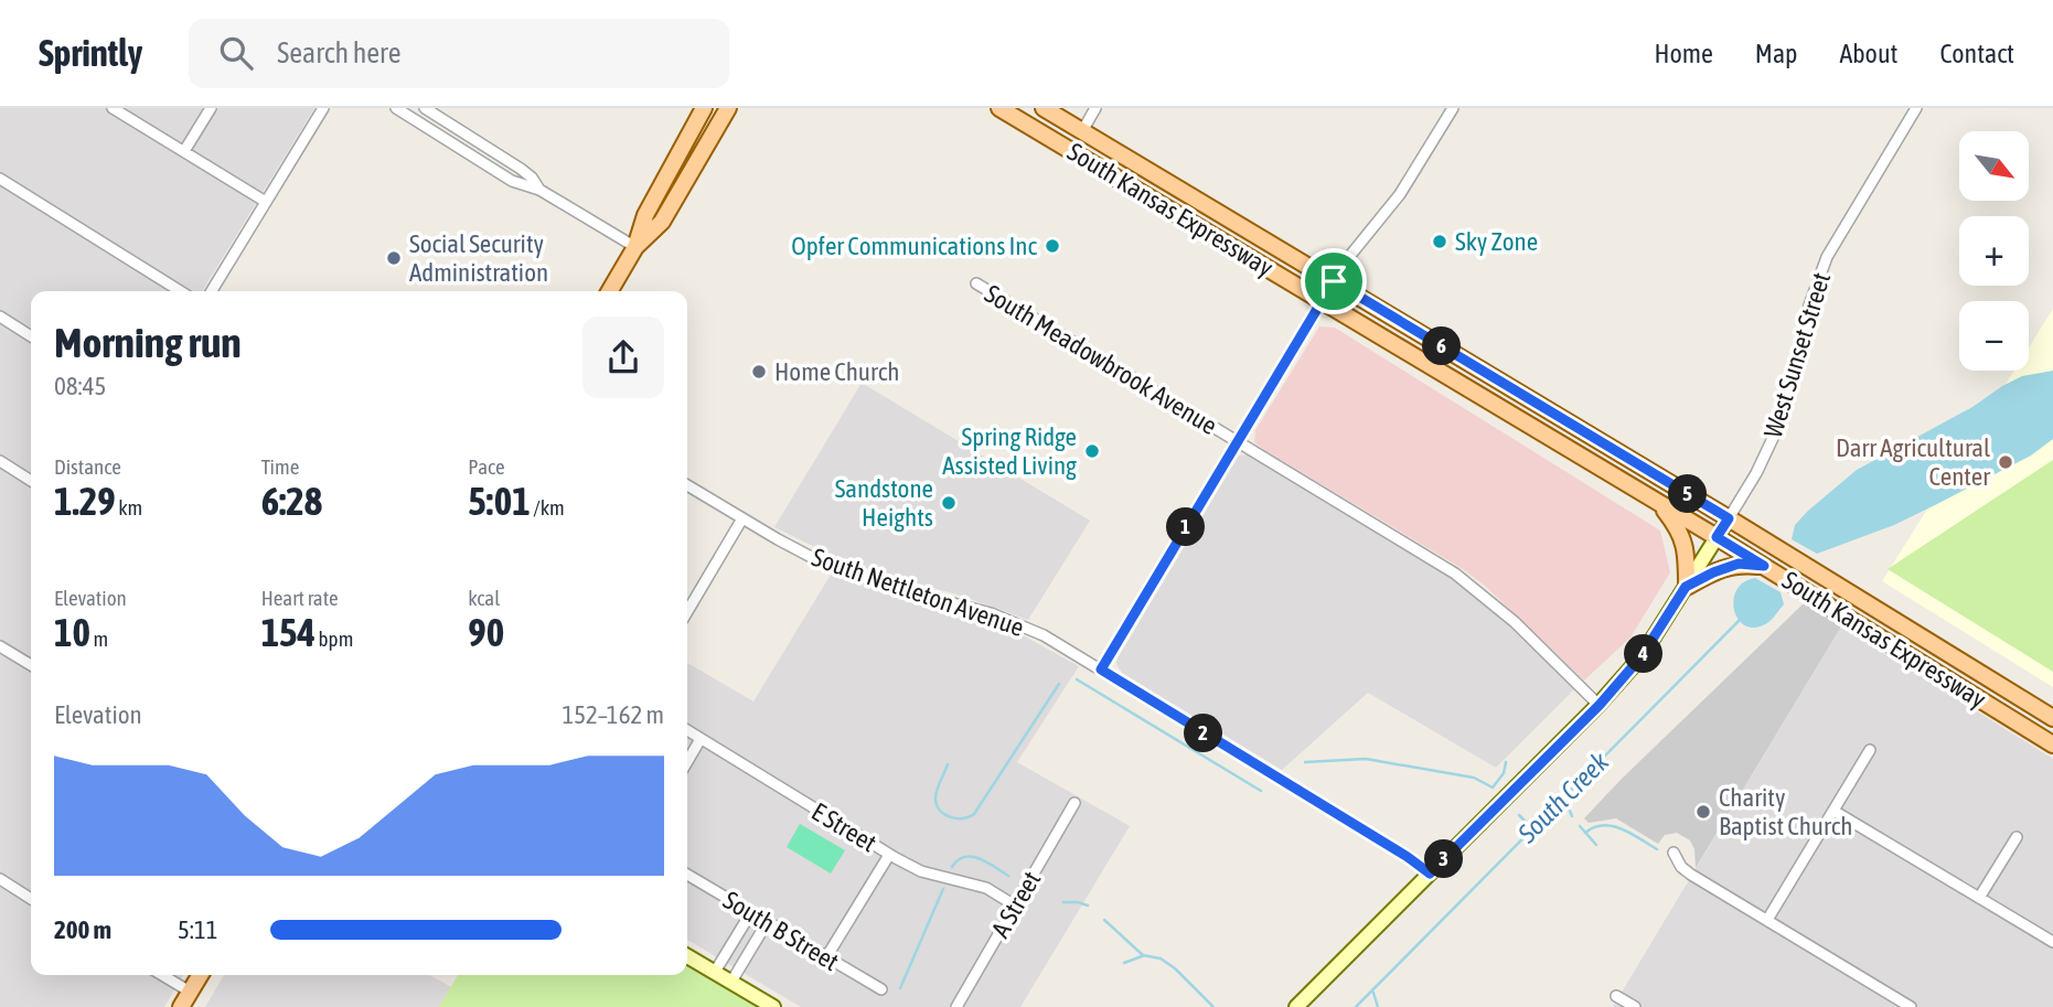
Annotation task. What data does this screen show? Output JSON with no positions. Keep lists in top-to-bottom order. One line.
{"streets":{"main road":["South Kansas Expressway","West Sunset Street"],"street":["South Meadowbrook Avenue","South Nettleton Avenue","E Street","A Street","South B Street"]},"crossings":[["South Kansas Expressway","West Sunset Street"],["West Sunset Street","South Meadowbrook Avenue"],["West Sunset Street","South Nettleton Avenue"],["E Street","A Street"]],"water":["South Creek"],"places":["Sky Zone","Opfer Communications Inc","Social Security Administration","Home Church","Spring Ridge Assisted Living","Darr Agricultural Center","Sandstone Heights","Charity Baptist Church"],"north":"bottom right","page":{"header":"Sprintly","search":"Search here","nav":["Home","Map","About","Contact"],"map_buttons":["+","−"],"heading":["Morning run","08:45"],"pins":["6","5","1","4","2","3"],"stats":[["Distance","1.29 km"],["Time","6:28"],["Pace","5:01 /km"],["Elevation","10 m"],["Heart rate","154 bpm"],["kcal","90"]],"chart":["Elevation","152–162 m"],"list":[{"name":"200 m","note":"5:11"}]}}
